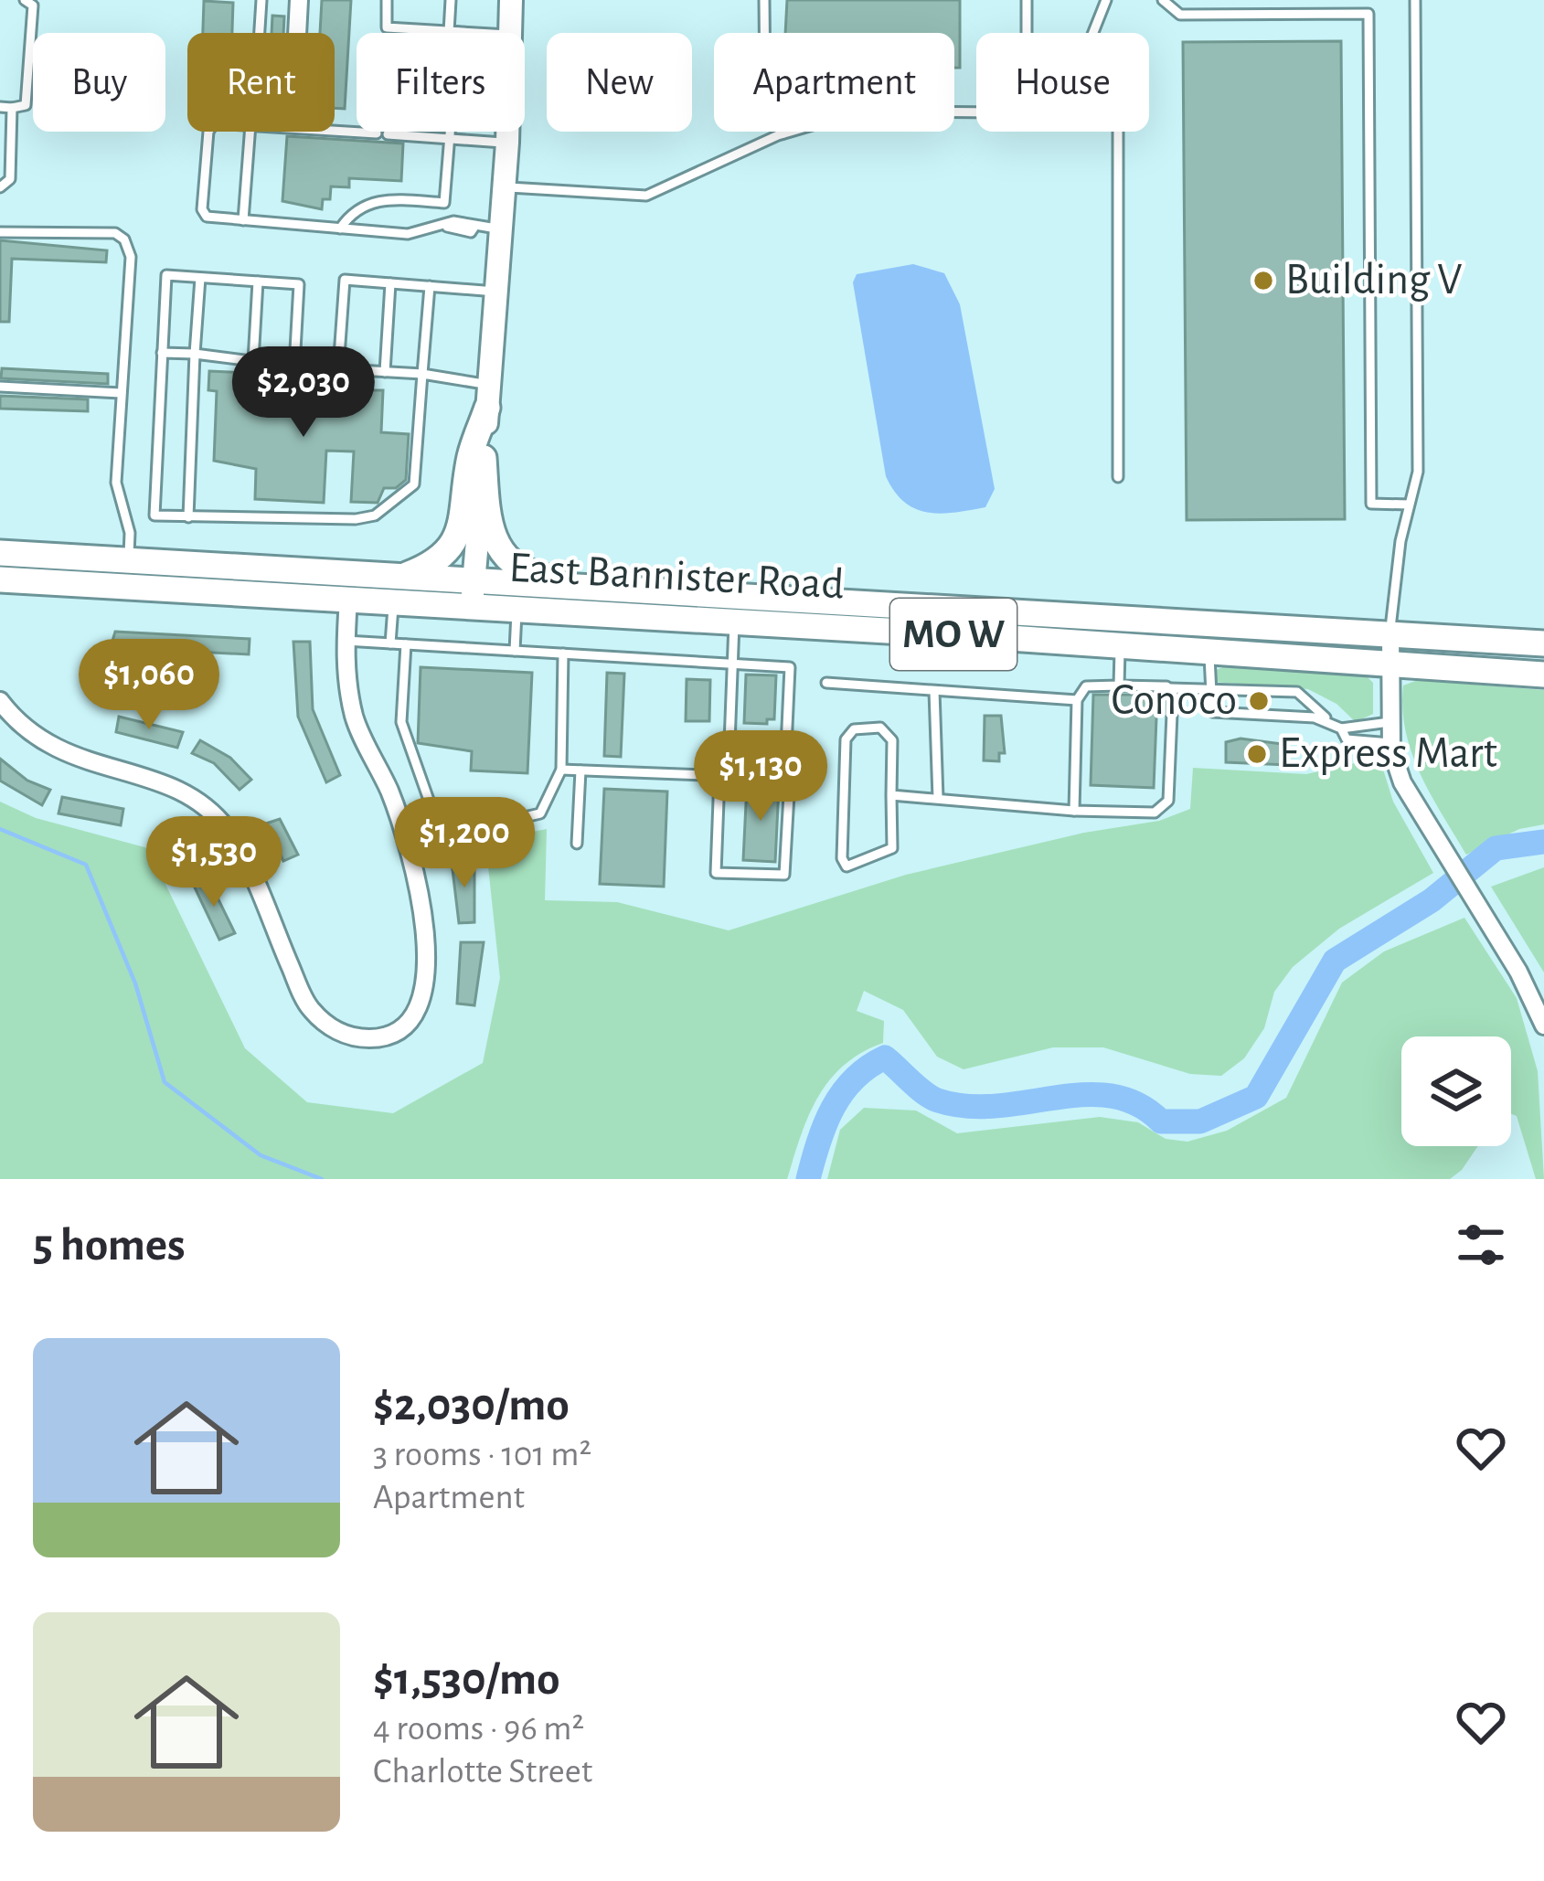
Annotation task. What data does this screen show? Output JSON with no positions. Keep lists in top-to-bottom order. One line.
{"streets":{"main road":["East Bannister Road","MO W"]},"places":["Building V","Conoco","Express Mart"],"page":{"chip":["Buy","Rent","Filters","New","Apartment","House"],"price":["$2,030","$1,060","$1,130","$1,200","$1,530"],"heading":"5 homes","list":[{"name":"$2,030/mo","note":"3 rooms · 101 m² · Apartment"},{"name":"$1,530/mo","note":"4 rooms · 96 m² · Charlotte Street"}]}}
